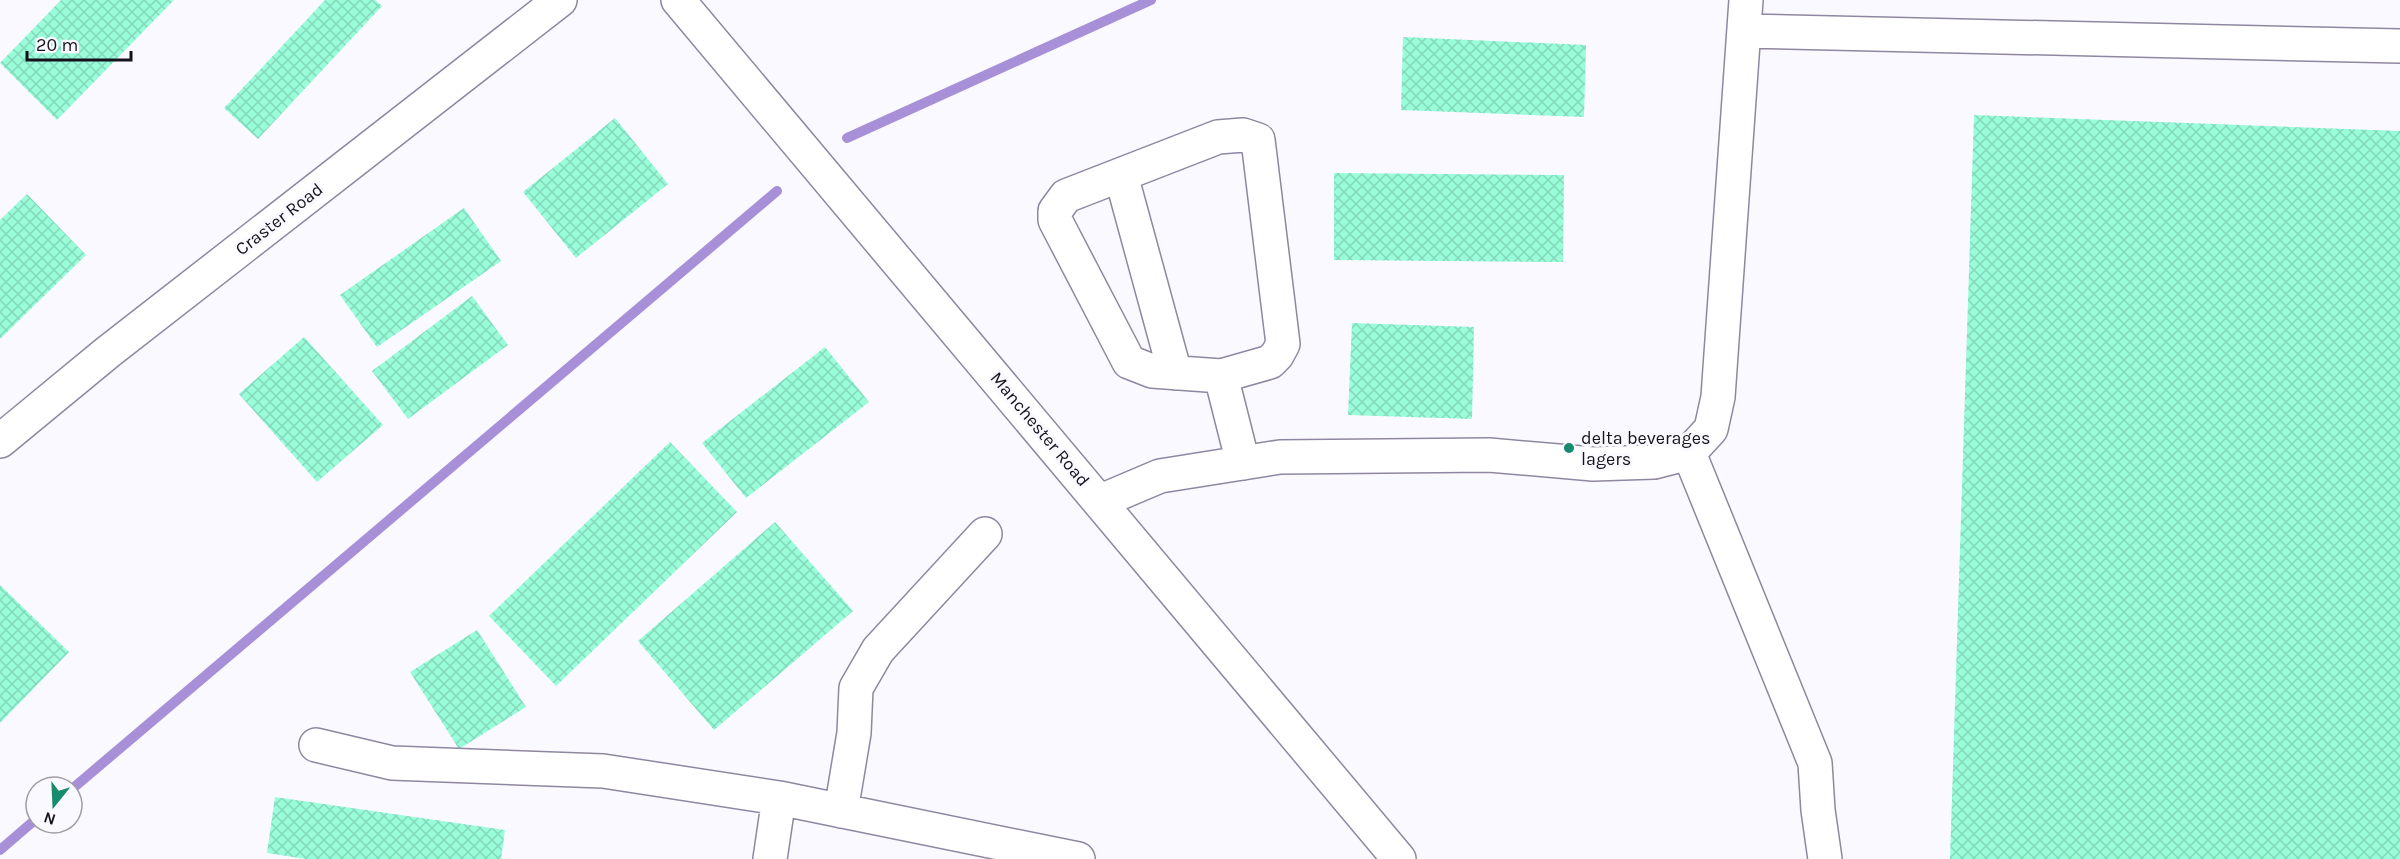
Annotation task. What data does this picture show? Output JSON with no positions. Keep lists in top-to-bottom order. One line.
{"streets":{"street":["Craster Road","Manchester Road"]},"places":["delta beverages lagers"],"scale_bar":"20 m","north":"bottom"}
